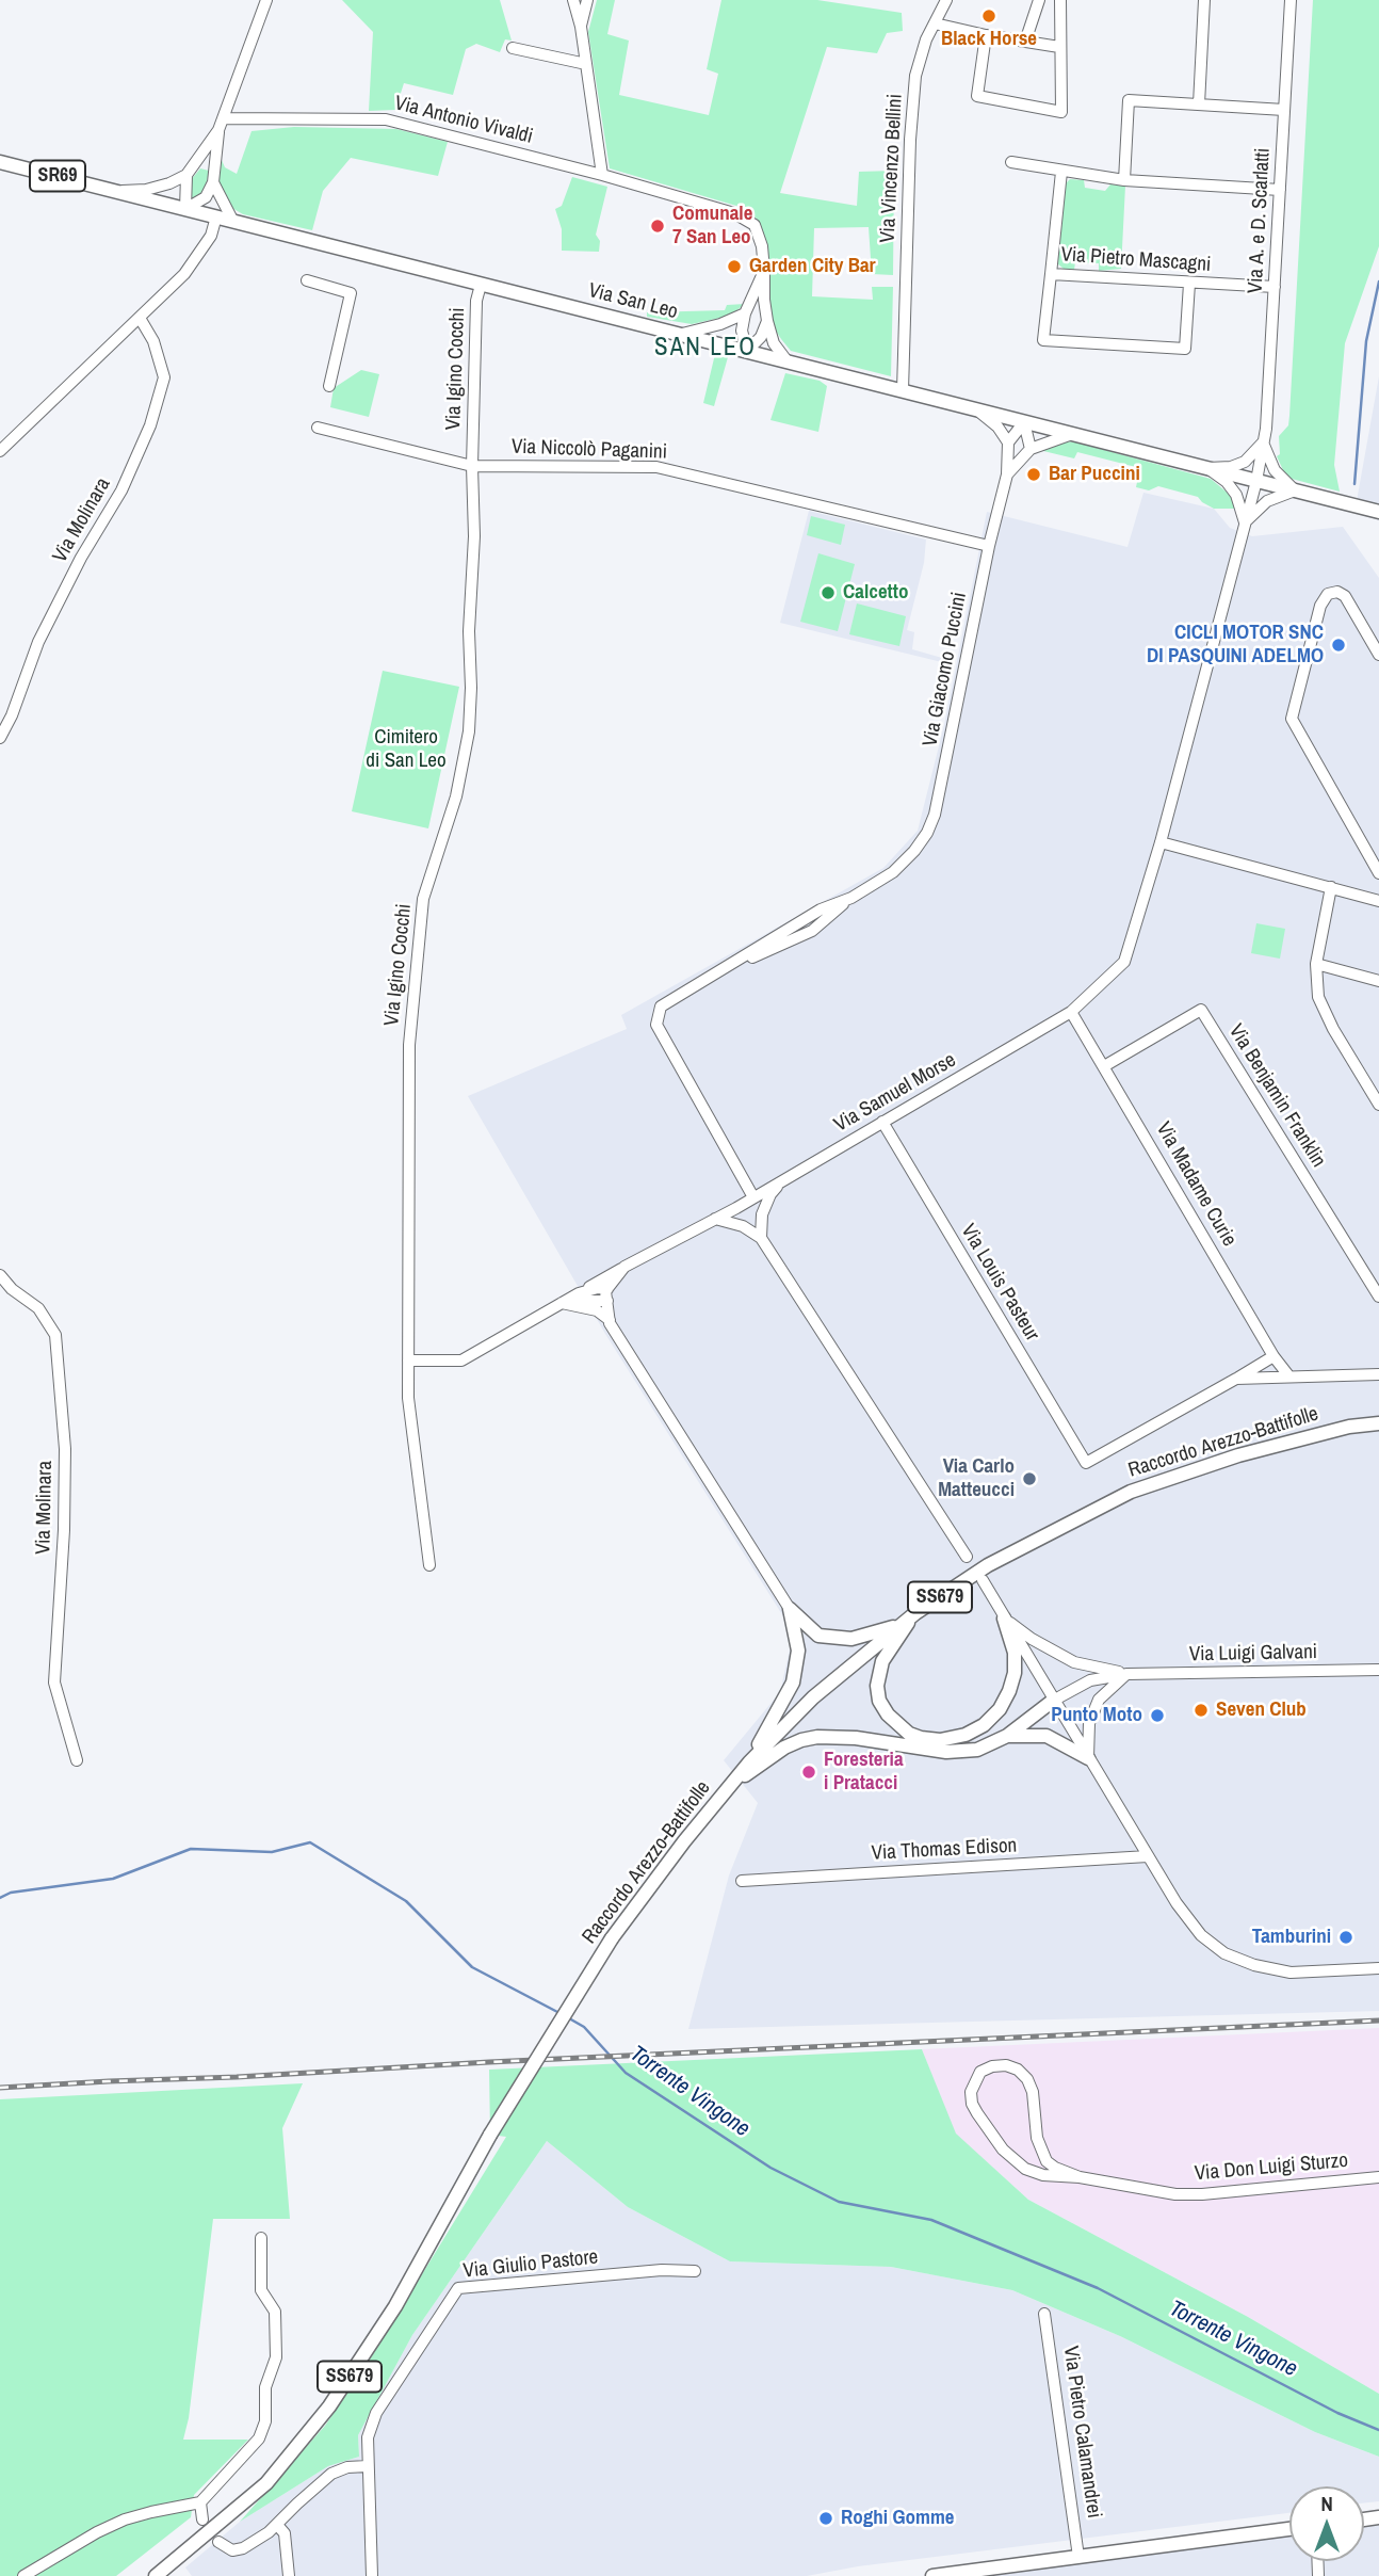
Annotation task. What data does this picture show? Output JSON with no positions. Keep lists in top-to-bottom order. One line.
{"streets":{"main road":["SR69","Via San Leo","Raccordo Arezzo-Battifolle","SS679"],"street":["Via Antonio Vivaldi","Via Vincenzo Bellini","Via A. e D. Scarlatti","Via Pietro Mascagni","Via Igino Cocchi","Via Niccolò Paganini","Via Molinara","Via Giacomo Puccini","Via Samuel Morse","Via Benjamin Franklin","Via Madame Curie","Via Louis Pasteur","Via Luigi Galvani","Via Thomas Edison","Via Don Luigi Sturzo","Via Giulio Pastore","Via Pietro Calamandrei"]},"crossings":[["Via Vincenzo Bellini","Via San Leo"],["Via A. e D. Scarlatti","Via Pietro Mascagni"],["Via A. e D. Scarlatti","Via San Leo"],["Via A. e D. Scarlatti","Via Samuel Morse"],["Via San Leo","Via Igino Cocchi"],["Via San Leo","Via Samuel Morse"],["Via Igino Cocchi","Via Niccolò Paganini"],["Via Niccolò Paganini","Via Giacomo Puccini"],["Via Giacomo Puccini","Via Samuel Morse"],["Via Samuel Morse","Via Madame Curie"],["Via Samuel Morse","Via Louis Pasteur"],["Via Benjamin Franklin","Via Madame Curie"]],"districts":["SAN LEO"],"water":["Torrente Vingone"],"parks":["Cimitero di San Leo"],"places":["Black Horse","Comunale 7 San Leo","Garden City Bar","Bar Puccini","Calcetto","CICLI MOTOR SNC DI PASQUINI ADELMO","Via Carlo Matteucci","Seven Club","Punto Moto","Foresteria i Pratacci","Tamburini","Roghi Gomme"],"north":"top"}
